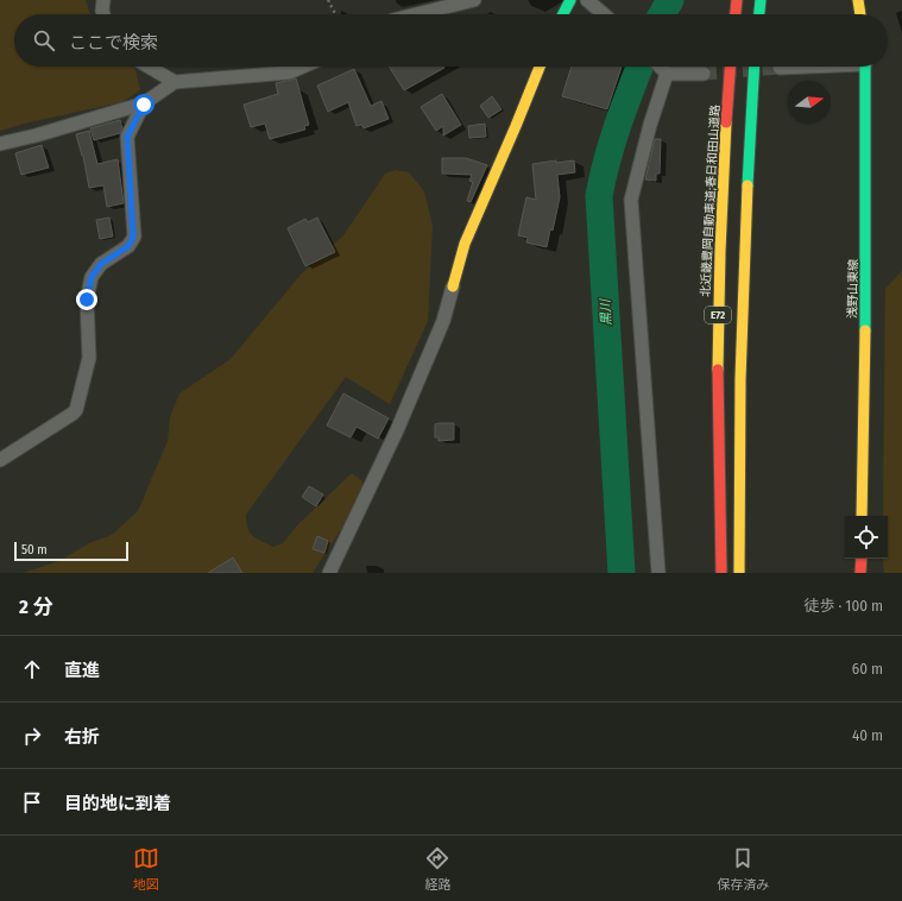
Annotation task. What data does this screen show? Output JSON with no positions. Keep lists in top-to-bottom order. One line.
{"streets":{"main road":["北近畿豊岡自動車道;春日和田山道路","浅野山東線","E72"]},"water":["黒川"],"scale_bar":"50 m","north":"right","page":{"search":"ここで検索","scale":"50 m","heading":["2 分","徒歩 · 100 m"],"list":[["直進","60 m"],["右折","40 m"],"目的地に到着"],"nav":["地図","経路","保存済み"]}}
